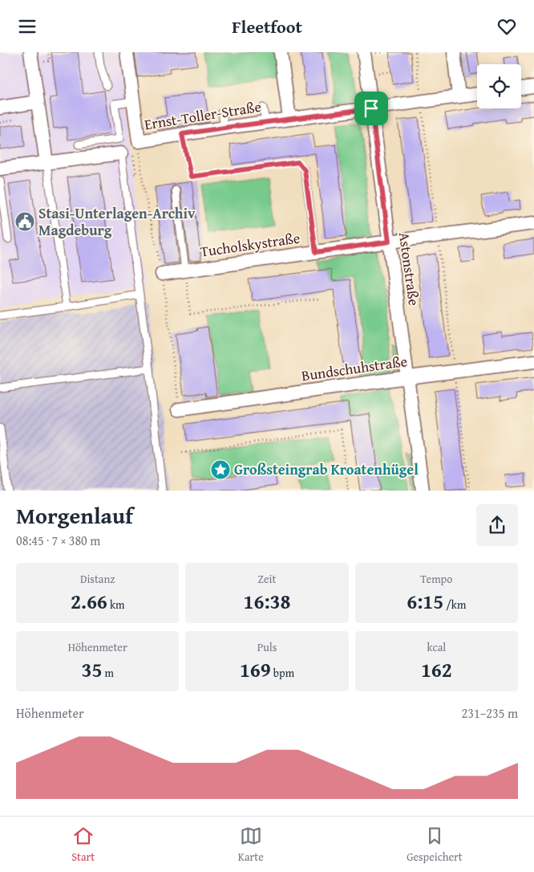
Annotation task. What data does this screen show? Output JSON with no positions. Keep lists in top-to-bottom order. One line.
{"streets":{"street":["Ernst-Toller-Straße","Tucholskystraße","Astonstraße","Bundschuhstraße"]},"crossings":[["Ernst-Toller-Straße","Astonstraße"],["Tucholskystraße","Astonstraße"],["Astonstraße","Bundschuhstraße"]],"places":{"public building":["Stasi-Unterlagen-Archiv Magdeburg"],"place":["Großsteingrab Kroatenhügel"]},"page":{"header":"Fleetfoot","heading":["Morgenlauf","08:45 · 7 × 380 m"],"stats":[["Distanz","2.66 km"],["Zeit","16:38"],["Tempo","6:15 /km"],["Höhenmeter","35 m"],["Puls","169 bpm"],["kcal","162"]],"chart":["Höhenmeter","231–235 m"],"tabs":["Start","Karte","Gespeichert"]}}
